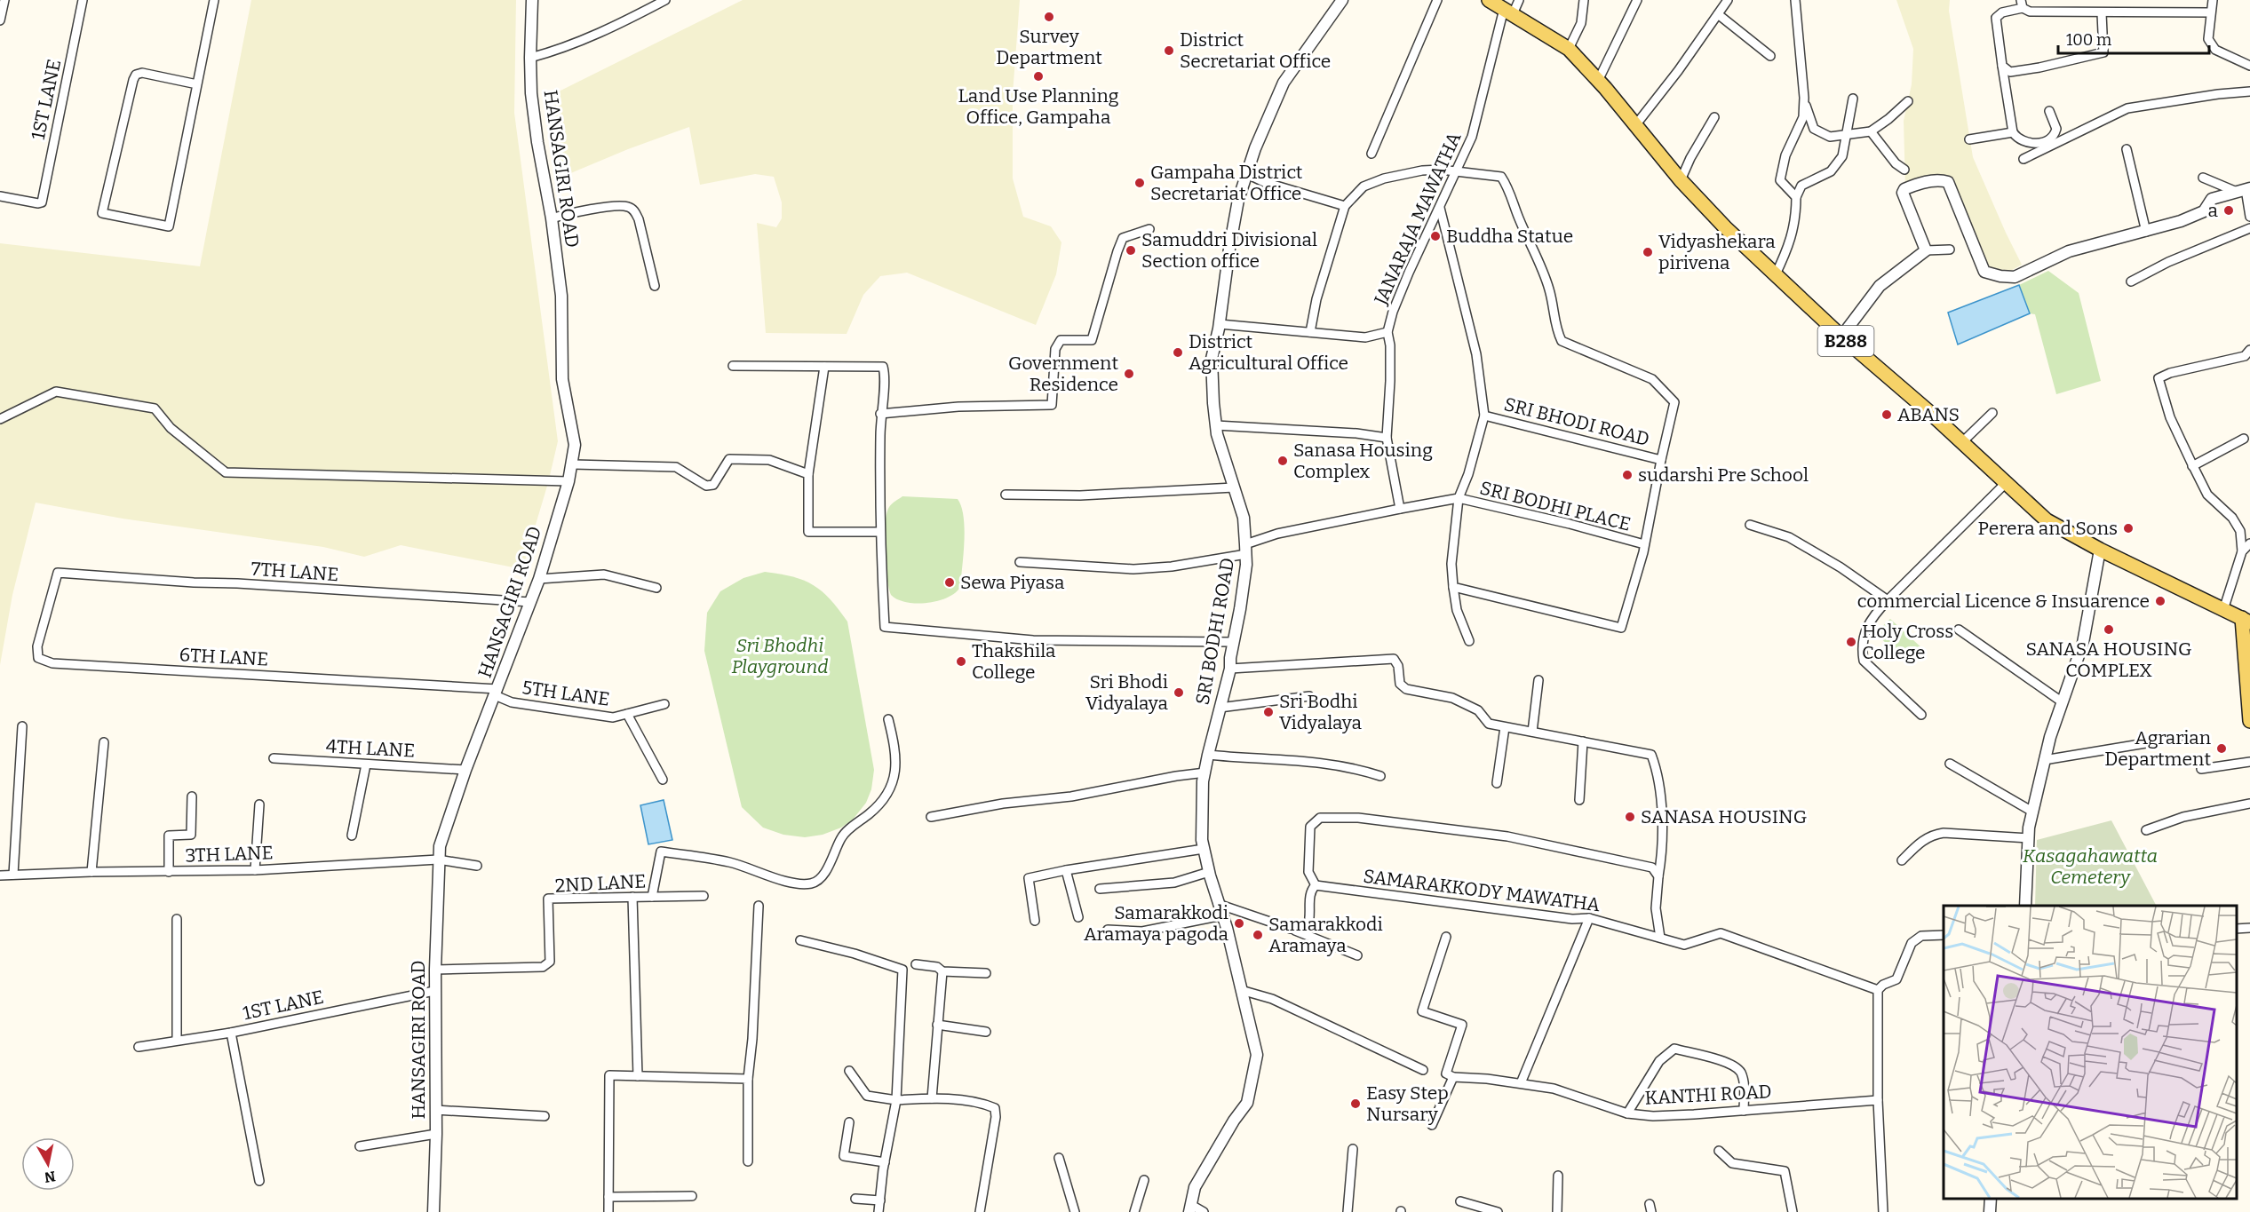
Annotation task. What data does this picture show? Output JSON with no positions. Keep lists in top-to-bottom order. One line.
{"streets":{"main road":["B288"],"street":["1ST LANE","HANSAGIRI ROAD","JANARAJA MAWATHA","SRI BHODI ROAD","SRI BODHI PLACE","7TH LANE","SRI BODHI ROAD","6TH LANE","5TH LANE","4TH LANE","3TH LANE","2ND LANE","SAMARAKKODY MAWATHA","KANTHI ROAD"]},"crossings":[["1ST LANE","HANSAGIRI ROAD"],["HANSAGIRI ROAD","7TH LANE"],["HANSAGIRI ROAD","6TH LANE"],["HANSAGIRI ROAD","5TH LANE"],["HANSAGIRI ROAD","4TH LANE"],["HANSAGIRI ROAD","3TH LANE"],["HANSAGIRI ROAD","2ND LANE"],["JANARAJA MAWATHA","B288"],["JANARAJA MAWATHA","SRI BHODI ROAD"],["7TH LANE","6TH LANE"],["6TH LANE","5TH LANE"]],"parks":["Sri Bhodhi Playground","Kasagahawatta Cemetery"],"places":["Survey Department","District Secretariat Office","Land Use Planning Office, Gampaha","Gampaha District Secretariat Office","a","Buddha Statue","Samuddri Divisional Section office","Vidyashekara pirivena","District Agricultural Office","Government Residence","ABANS","Sanasa Housing Complex","sudarshi Pre School","Perera and Sons","Sewa Piyasa","commercial Licence & Insuarence","SANASA HOUSING COMPLEX","Holy Cross College","Thakshila College","Sri Bhodi Vidyalaya","Sri Bodhi Vidyalaya","Agrarian Department","SANASA HOUSING","Samarakkodi Aramaya pagoda","Samarakkodi Aramaya","Easy Step Nursary"],"scale_bar":"100 m","north":"bottom"}
